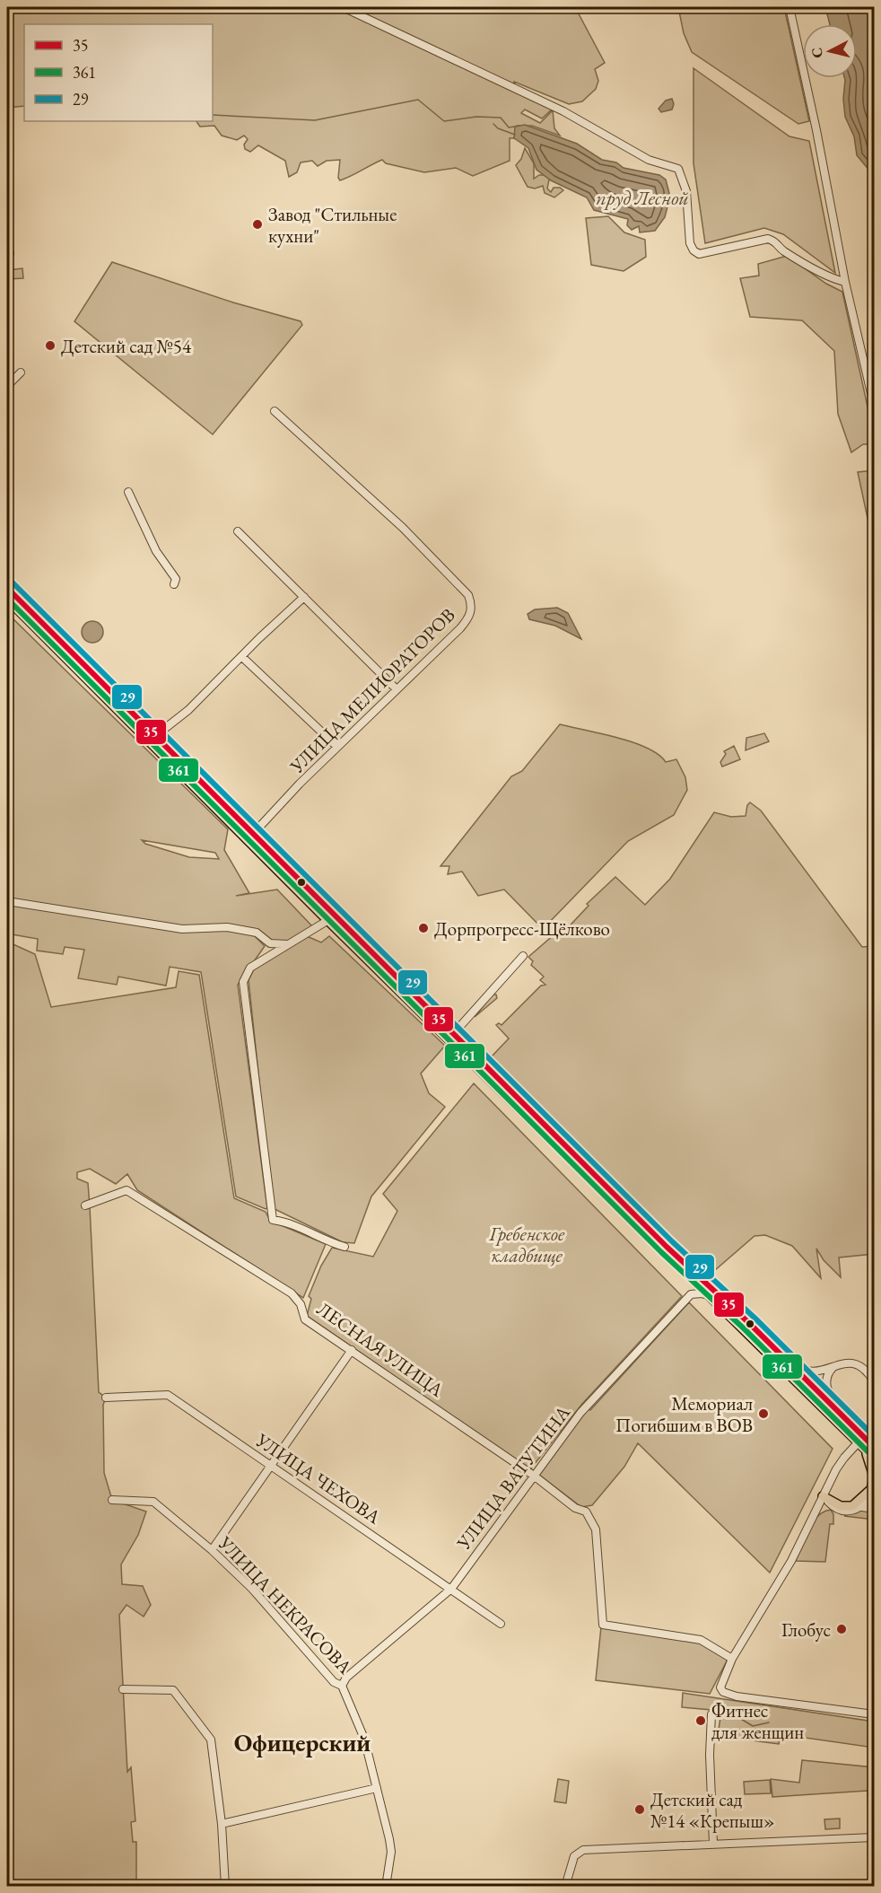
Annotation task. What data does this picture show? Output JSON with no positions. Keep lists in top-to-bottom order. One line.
{"streets":{"street":["УЛИЦА МЕЛИОРАТОРОВ","ЛЕСНАЯ УЛИЦА","УЛИЦА ВАТУТИНА","УЛИЦА ЧЕХОВА","УЛИЦА НЕКРАСОВА"]},"crossings":[["ЛЕСНАЯ УЛИЦА","УЛИЦА ВАТУТИНА"],["УЛИЦА ВАТУТИНА","УЛИЦА ЧЕХОВА"],["УЛИЦА ВАТУТИНА","УЛИЦА НЕКРАСОВА"]],"districts":["Офицерский"],"water":["пруд Лесной"],"parks":["Гребенское кладбище"],"places":["Завод \"Стильные кухни\"","Детский сад №54","Дорпрогресс-Щёлково","Мемориал Погибшим в ВОВ","Глобус","Фитнес для женщин","Детский сад №14 «Крепыш»"],"lines":["transit line 29","transit line 35","transit line 361"],"legend":["35","361","29"],"north":"left"}
